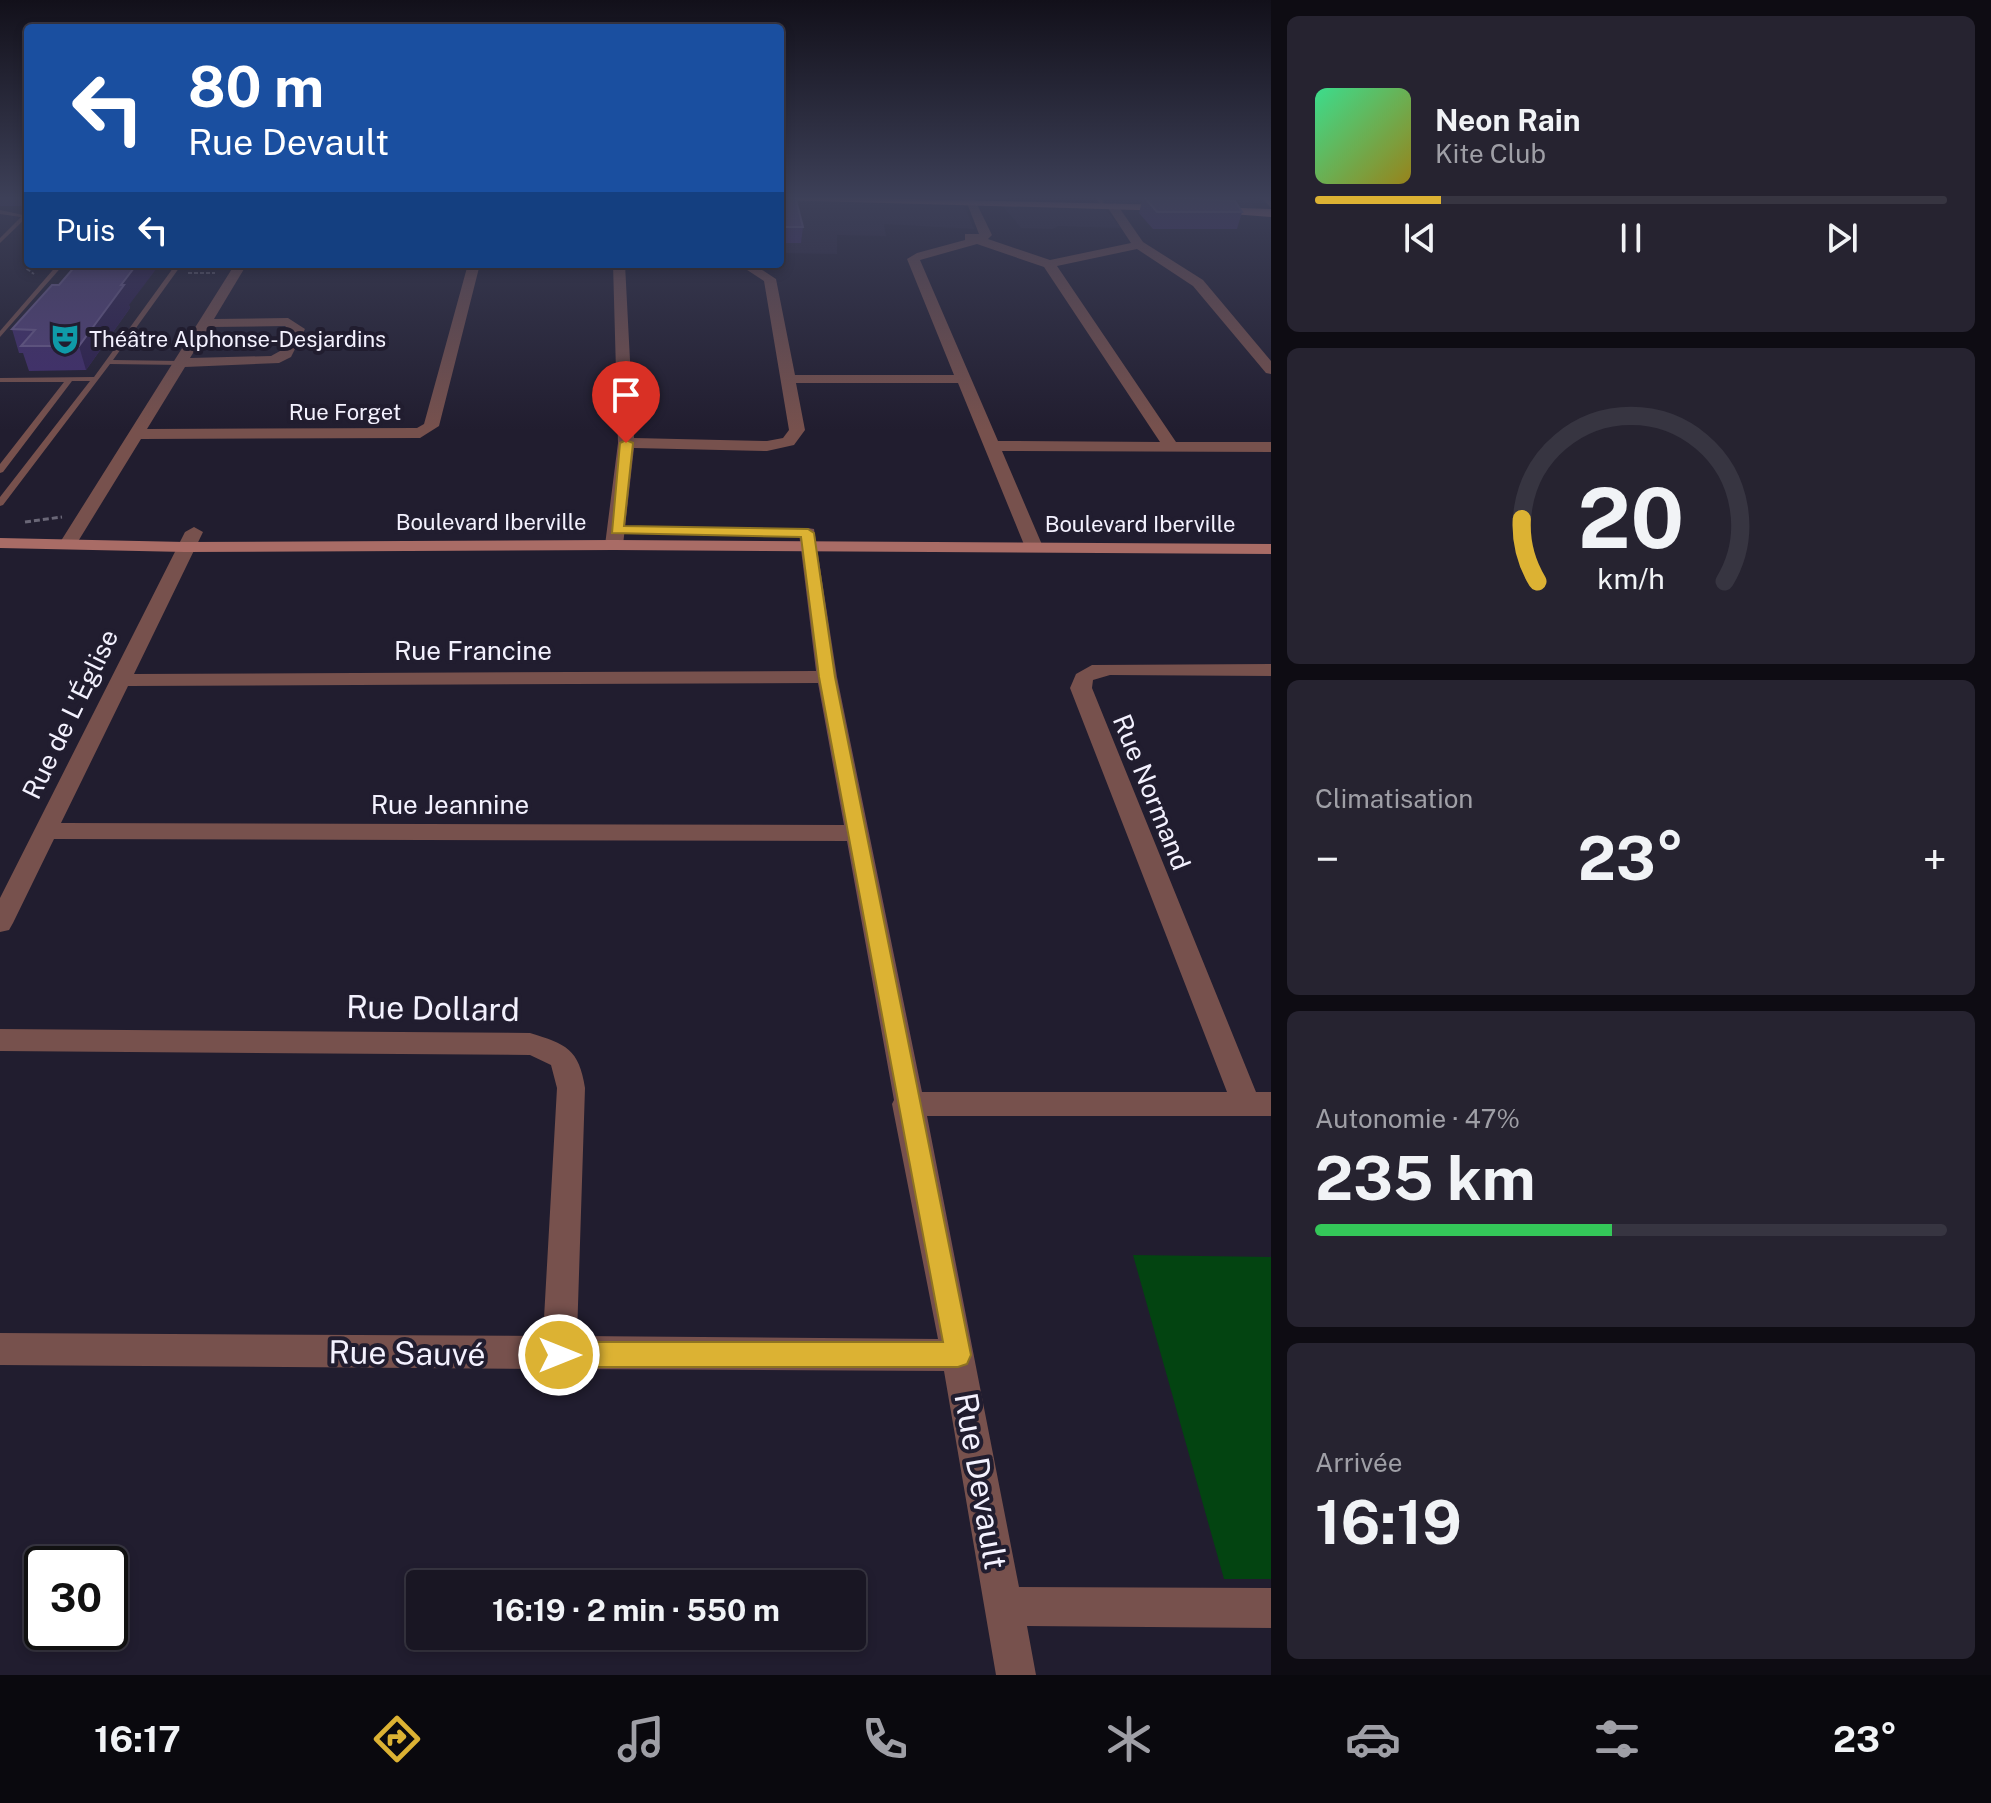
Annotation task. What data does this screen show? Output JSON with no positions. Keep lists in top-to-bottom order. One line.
{"streets":{"street":["Rue Forget","Boulevard Iberville","Rue Francine","Rue de L'Église","Rue Normand","Rue Jeannine","Rue Dollard","Rue Sauvé","Rue Devault"]},"crossings":[["Boulevard Iberville","Rue de L'Église"],["Boulevard Iberville","Rue Devault"],["Rue Francine","Rue de L'Église"],["Rue Francine","Rue Devault"],["Rue de L'Église","Rue Jeannine"],["Rue Jeannine","Rue Devault"],["Rue Dollard","Rue Sauvé"],["Rue Sauvé","Rue Devault"]],"places":{"theatre":["Théâtre Alphonse-Desjardins"]},"page":{"turn":["80 m","Rue Devault"],"song":["Neon Rain","Kite Club"],"then":"Puis","tile":["Climatisation",["Autonomie · 47%","235 km"],["Arrivée","16:19"]],"heat":["−","23°","+"],"limit":"30","trip":"16:19 · 2 min · 550 m","tabs":["16:17","23°"],"gauge":["20","km/h"]}}
